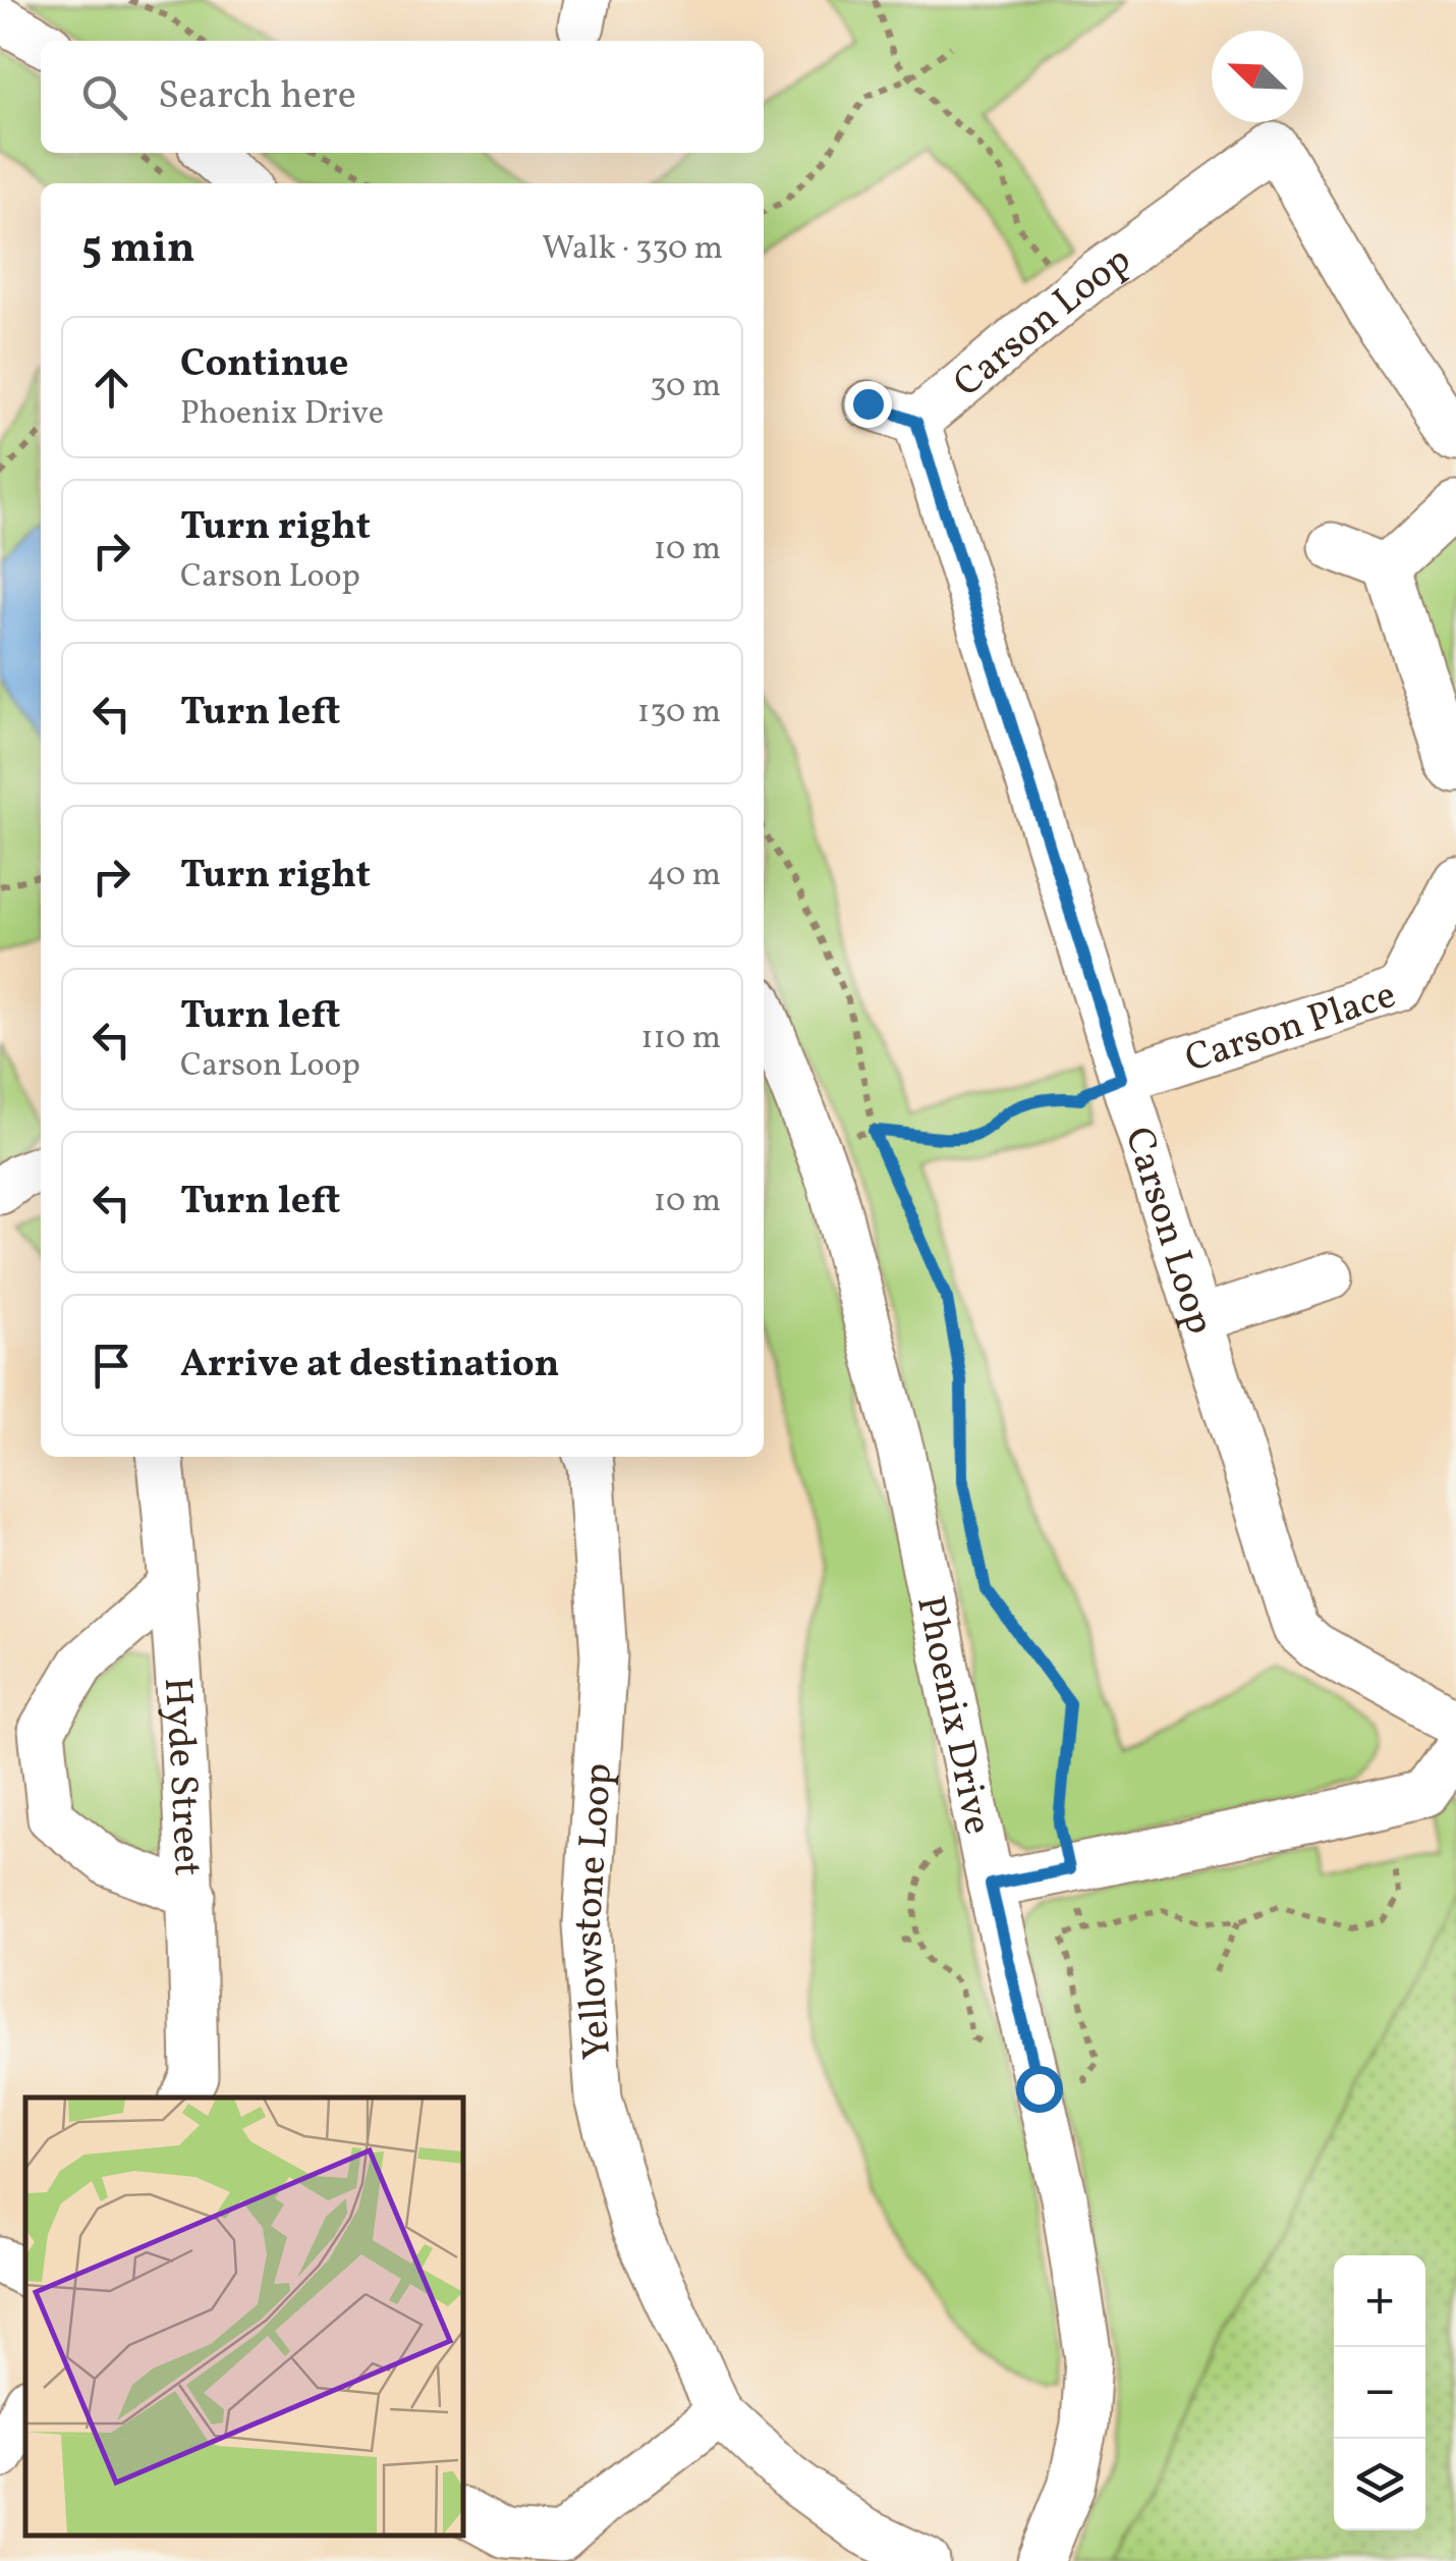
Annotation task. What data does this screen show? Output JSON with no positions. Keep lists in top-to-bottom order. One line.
{"streets":{"street":["Carson Loop","Carson Place","Phoenix Drive","Hyde Street","Yellowstone Loop"]},"crossings":[["Carson Loop","Carson Place"]],"north":"top left","page":{"search":"Search here","heading":["5 min","Walk · 330 m"],"list":[["Continue","Phoenix Drive","30 m"],["Turn right","Carson Loop","10 m"],["Turn left","130 m"],["Turn right","40 m"],["Turn left","Carson Loop","110 m"],["Turn left","10 m"],"Arrive at destination"],"map_buttons":["+","−"]}}
